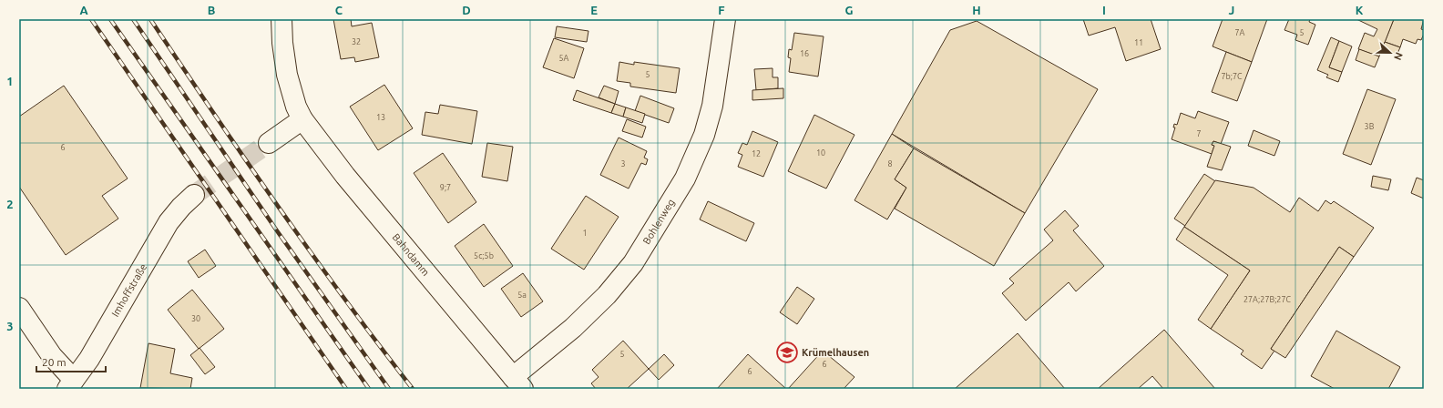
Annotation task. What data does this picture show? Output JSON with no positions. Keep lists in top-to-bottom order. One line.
{"streets":{"street":["Bohlenweg","Bahndamm","Imhoffstraße"]},"crossings":[["Bohlenweg","Bahndamm"]],"places":{"school or university":["Krümelhausen"]},"house_numbers":["7A","5","32","11","16","5A","5","7b;7C","13","3B","7","6","10","12","3","8","9;7","1","5c;5b","5a","27A;27B;27C","30","5","6","6"],"scale_bar":"20 m","north":"right","grid":{"columns":["A","B","C","D","E","F","G","H","I","J","K"],"rows":["1","2","3"]}}
